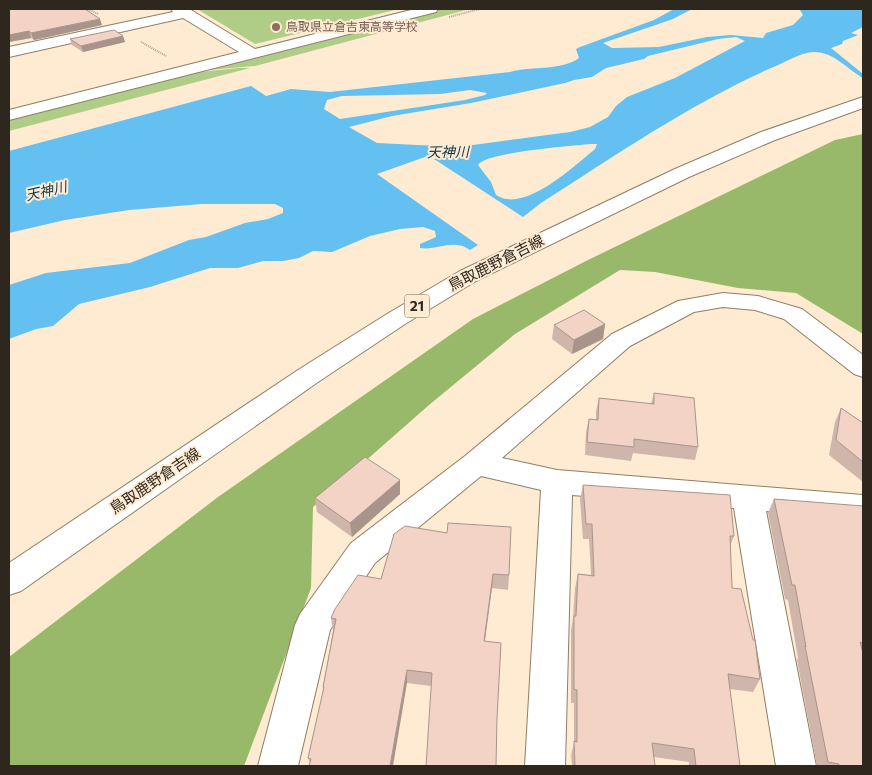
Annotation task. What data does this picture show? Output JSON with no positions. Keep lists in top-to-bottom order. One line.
{"streets":{"street":["鳥取鹿野倉吉線","21"]},"water":["天神川"],"places":["鳥取県立倉吉東高等学校"]}
